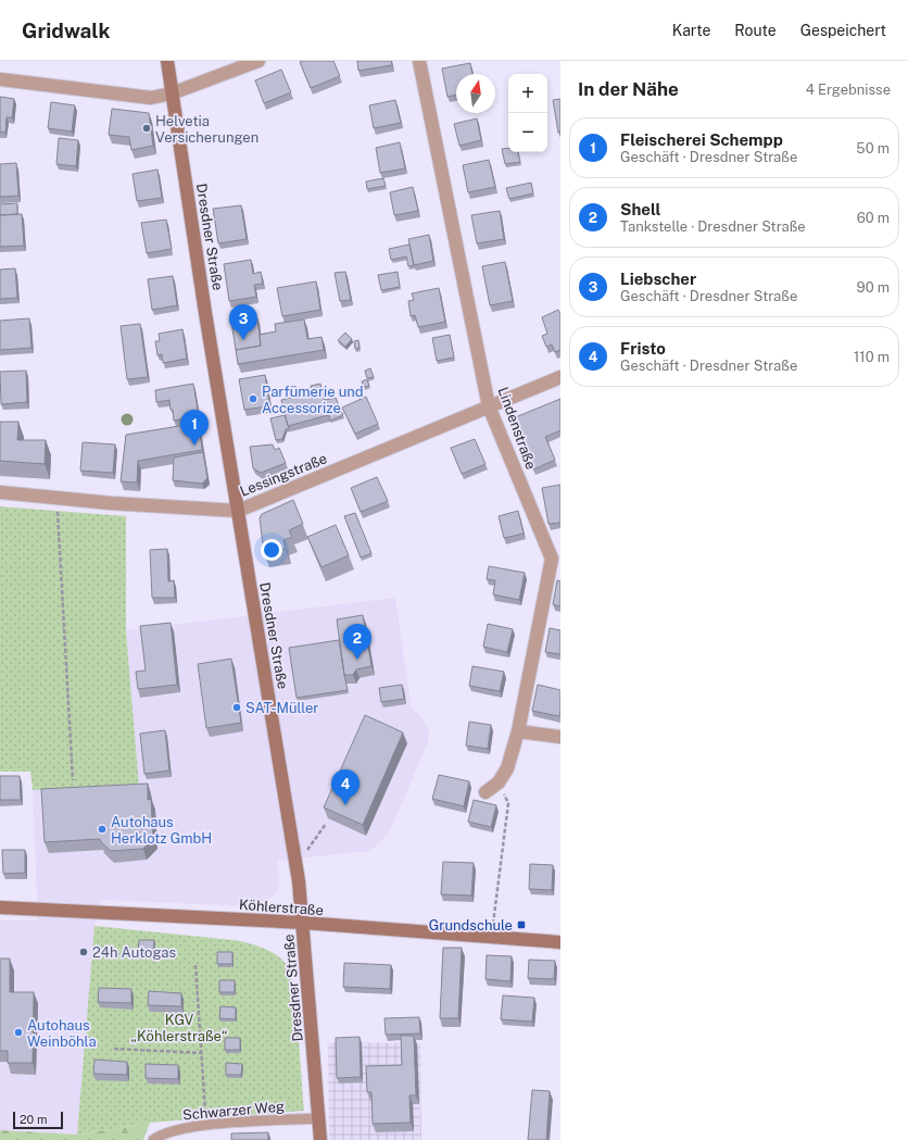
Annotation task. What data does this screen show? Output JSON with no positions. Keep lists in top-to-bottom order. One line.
{"streets":{"main road":["Dresdner Straße","Köhlerstraße"],"street":["Lindenstraße","Lessingstraße"],"lane":["Schwarzer Weg"]},"crossings":[["Dresdner Straße","Lessingstraße"],["Dresdner Straße","Köhlerstraße"],["Dresdner Straße","Schwarzer Weg"],["Lindenstraße","Lessingstraße"]],"parks":["KGV „Köhlerstraße“"],"places":{"other":["Helvetia Versicherungen","Parfümerie und Accessorize","SAT-Müller","Autohaus Herklotz GmbH","24h Autogas","Autohaus Weinböhla"],"transit":["Grundschule"]},"scale_bar":"20 m","north":"top","page":{"header":"Gridwalk","nav":["Karte","Route","Gespeichert"],"heading":["In der Nähe","4 Ergebnisse"],"map_buttons":["+","−"],"list":[{"mark":"1","name":"Fleischerei Schempp","note":"Geschäft · Dresdner Straße","value":"50 m"},{"mark":"2","name":"Shell","note":"Tankstelle · Dresdner Straße","value":"60 m"},{"mark":"3","name":"Liebscher","note":"Geschäft · Dresdner Straße","value":"90 m"},{"mark":"4","name":"Fristo","note":"Geschäft · Dresdner Straße","value":"110 m"}],"pins":["3","1","2","4"],"scale":"20 m"}}
